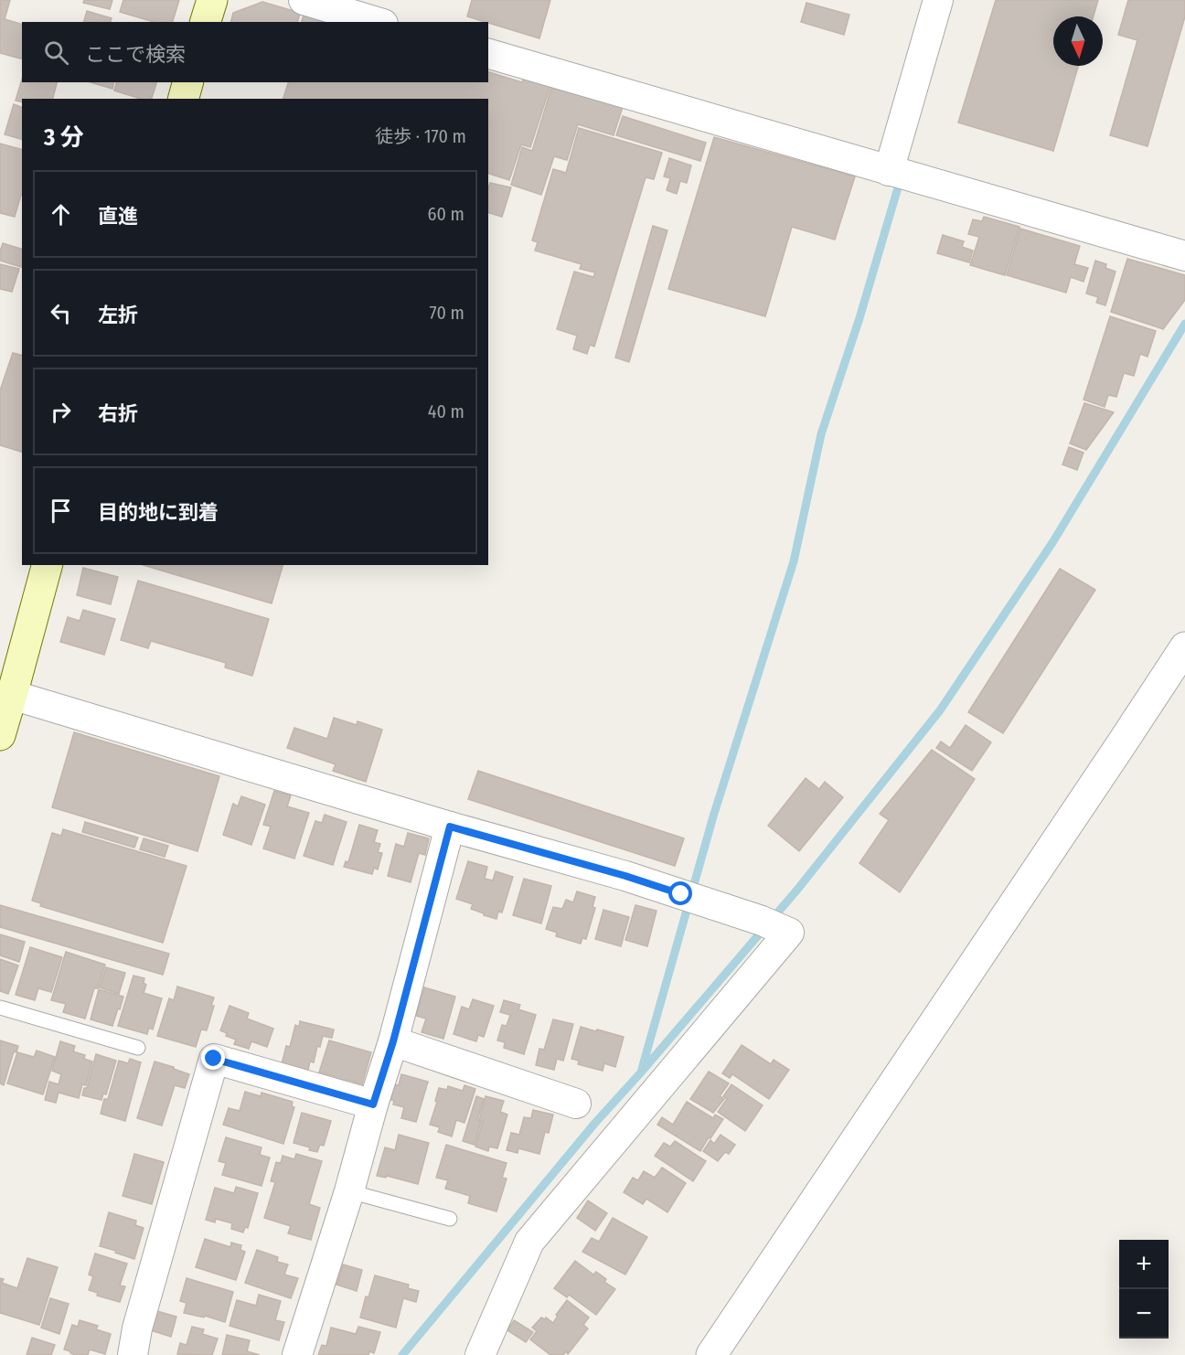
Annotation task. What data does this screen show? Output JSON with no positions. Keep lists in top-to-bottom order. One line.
{"north":"bottom","page":{"search":"ここで検索","heading":["3 分","徒歩 · 170 m"],"list":[["直進","60 m"],["左折","70 m"],["右折","40 m"],"目的地に到着"],"map_buttons":["+","−"]}}
